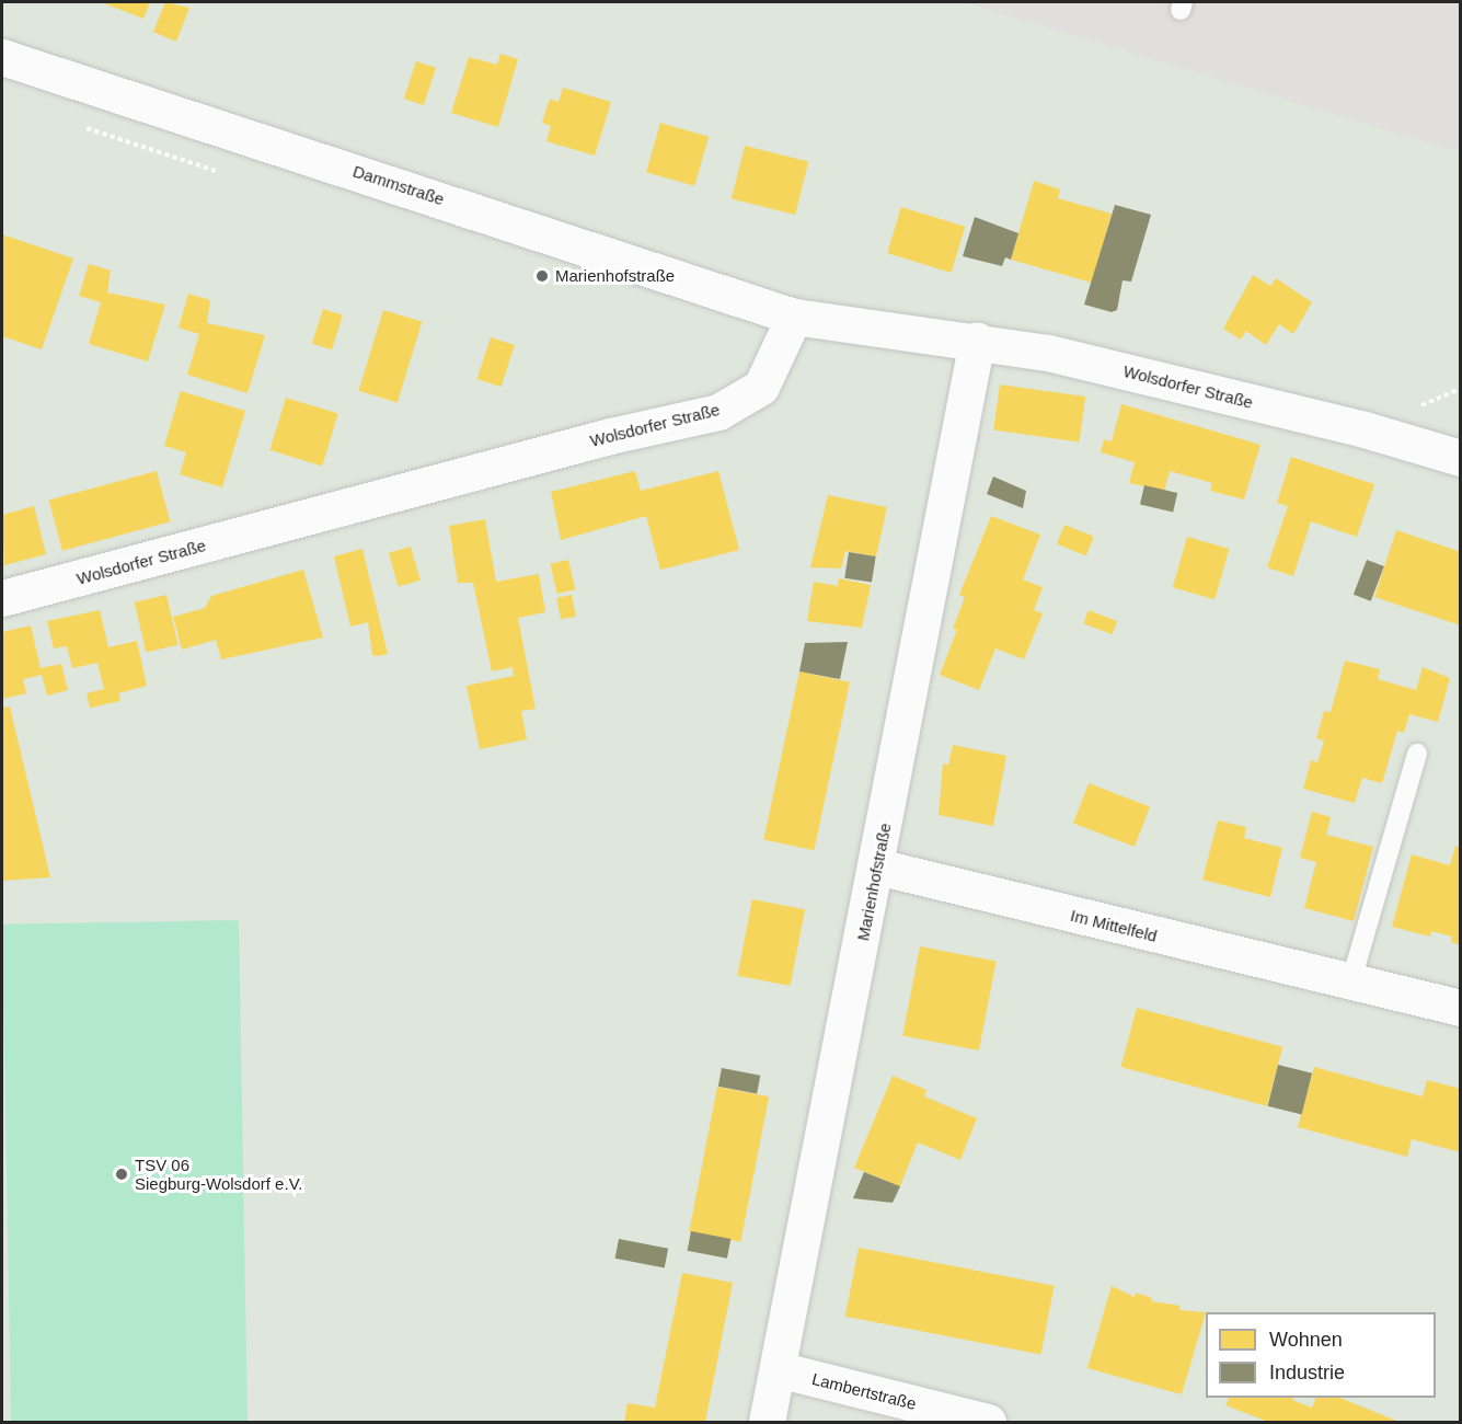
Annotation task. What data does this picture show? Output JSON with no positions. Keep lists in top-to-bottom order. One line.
{"streets":{"street":["Dammstraße","Wolsdorfer Straße","Marienhofstraße","Im Mittelfeld","Lambertstraße"]},"crossings":[["Dammstraße","Wolsdorfer Straße"],["Wolsdorfer Straße","Marienhofstraße"],["Marienhofstraße","Im Mittelfeld"],["Marienhofstraße","Lambertstraße"]],"places":["Marienhofstraße","TSV 06 Siegburg-Wolsdorf e.V."],"legend":["Wohnen","Industrie"]}
